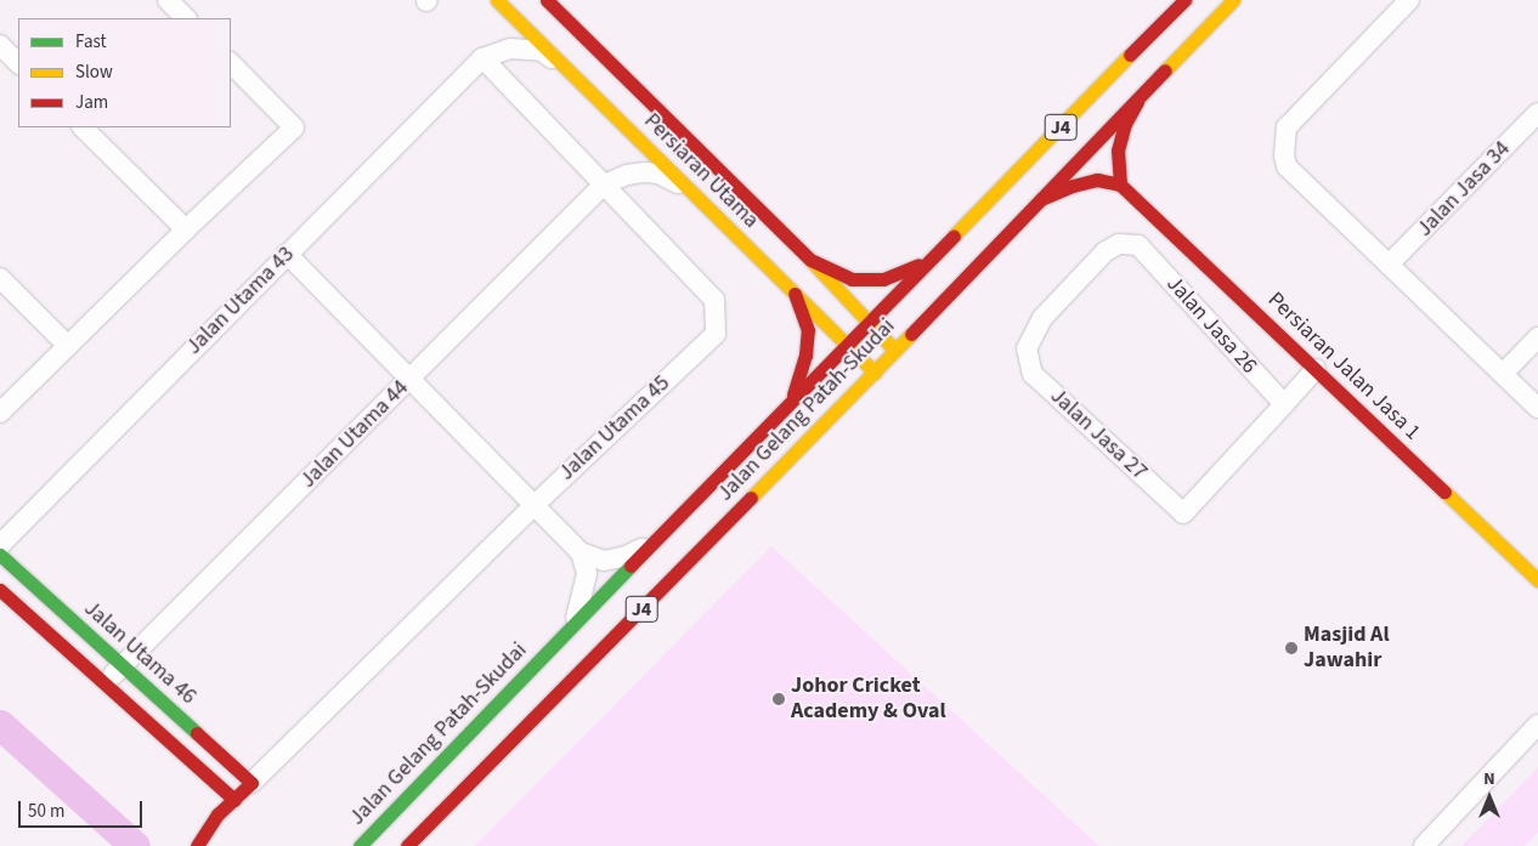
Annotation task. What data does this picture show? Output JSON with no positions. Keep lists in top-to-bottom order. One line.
{"streets":{"main road":["J4","Persiaran Utama","Persiaran Jalan Jasa 1","Jalan Gelang Patah-Skudai","Jalan Utama 46"],"street":["Jalan Jasa 34","Jalan Utama 43","Jalan Jasa 26","Jalan Utama 45","Jalan Utama 44","Jalan Jasa 27"]},"crossings":[["Persiaran Utama","Jalan Gelang Patah-Skudai"],["Jalan Utama 43","Jalan Utama 45"],["Jalan Jasa 26","Jalan Jasa 27"],["Jalan Utama 45","Jalan Utama 44"],["Jalan Utama 45","Jalan Utama 46"],["Jalan Utama 44","Jalan Utama 46"]],"places":["Masjid Al Jawahir","Johor Cricket Academy & Oval"],"legend":["Fast","Slow","Jam"],"scale_bar":"50 m","north":"top"}
